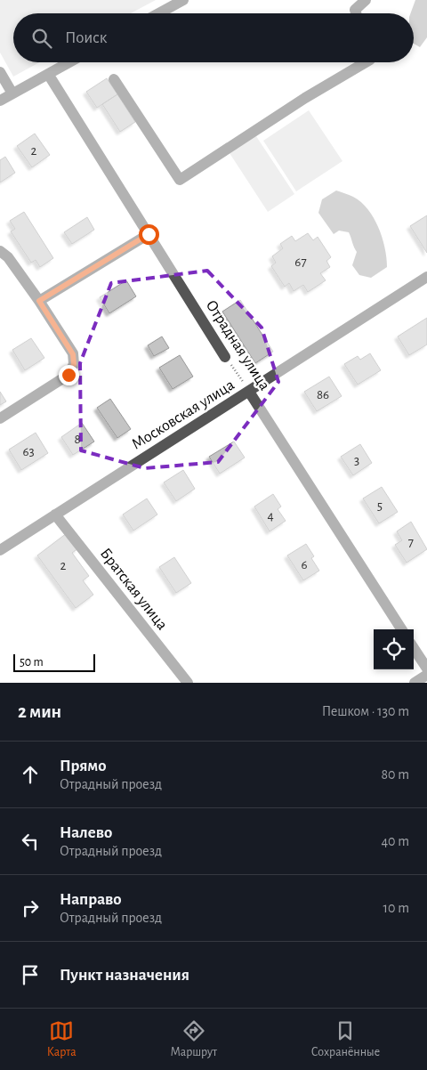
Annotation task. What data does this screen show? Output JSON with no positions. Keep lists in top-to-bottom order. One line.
{"streets":{"street":["Отрадная улица","Московская улица","Братская улица"]},"crossings":[["Отрадная улица","Московская улица"],["Московская улица","Братская улица"]],"house_numbers":["2","67","86","8","63","3","5","4","7","6","2"],"scale_bar":"50 m","page":{"search":"Поиск","scale":"50 m","heading":["2 мин","Пешком · 130 m"],"list":[["Прямо","Отрадный проезд","80 m"],["Налево","Отрадный проезд","40 m"],["Направо","Отрадный проезд","10 m"],"Пункт назначения"],"nav":["Карта","Маршрут","Сохранённые"]}}
